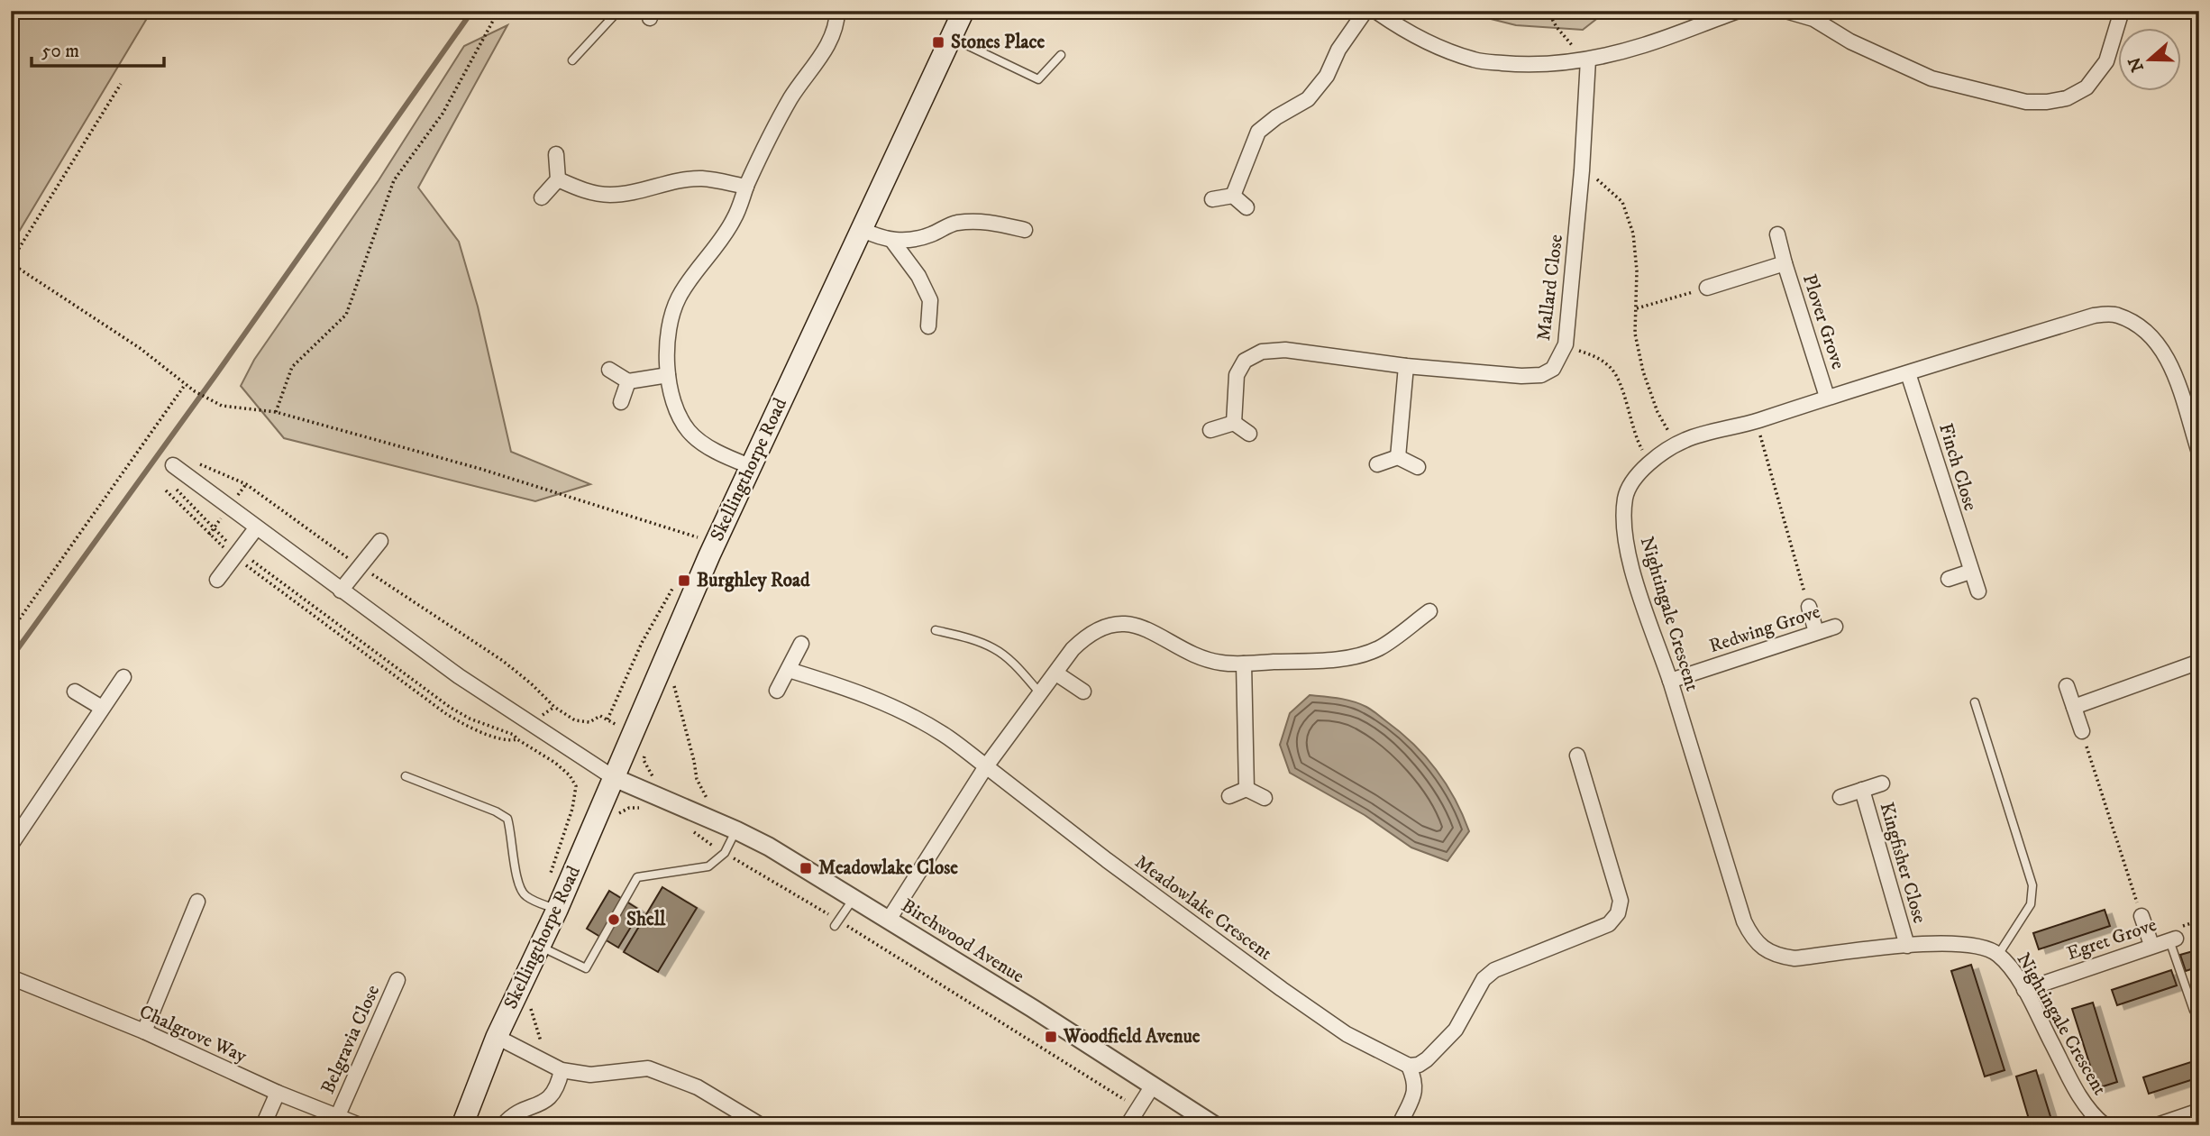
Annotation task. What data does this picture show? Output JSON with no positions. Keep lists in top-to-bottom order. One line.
{"streets":{"main road":["Skellingthorpe Road"],"street":["Mallard Close","Plover Grove","Finch Close","Nightingale Crescent","Redwing Grove","Kingfisher Close","Meadowlake Crescent","Egret Grove","Birchwood Avenue","Chalgrove Way","Belgravia Close"]},"crossings":[["Plover Grove","Nightingale Crescent"],["Finch Close","Nightingale Crescent"],["Skellingthorpe Road","Birchwood Avenue"],["Nightingale Crescent","Redwing Grove"],["Nightingale Crescent","Kingfisher Close"],["Nightingale Crescent","Egret Grove"],["Chalgrove Way","Belgravia Close"]],"places":{"transit":["Stones Place","Burghley Road","Meadowlake Close","Woodfield Avenue"],"other":["Shell"]},"scale_bar":"50 m","north":"left"}
